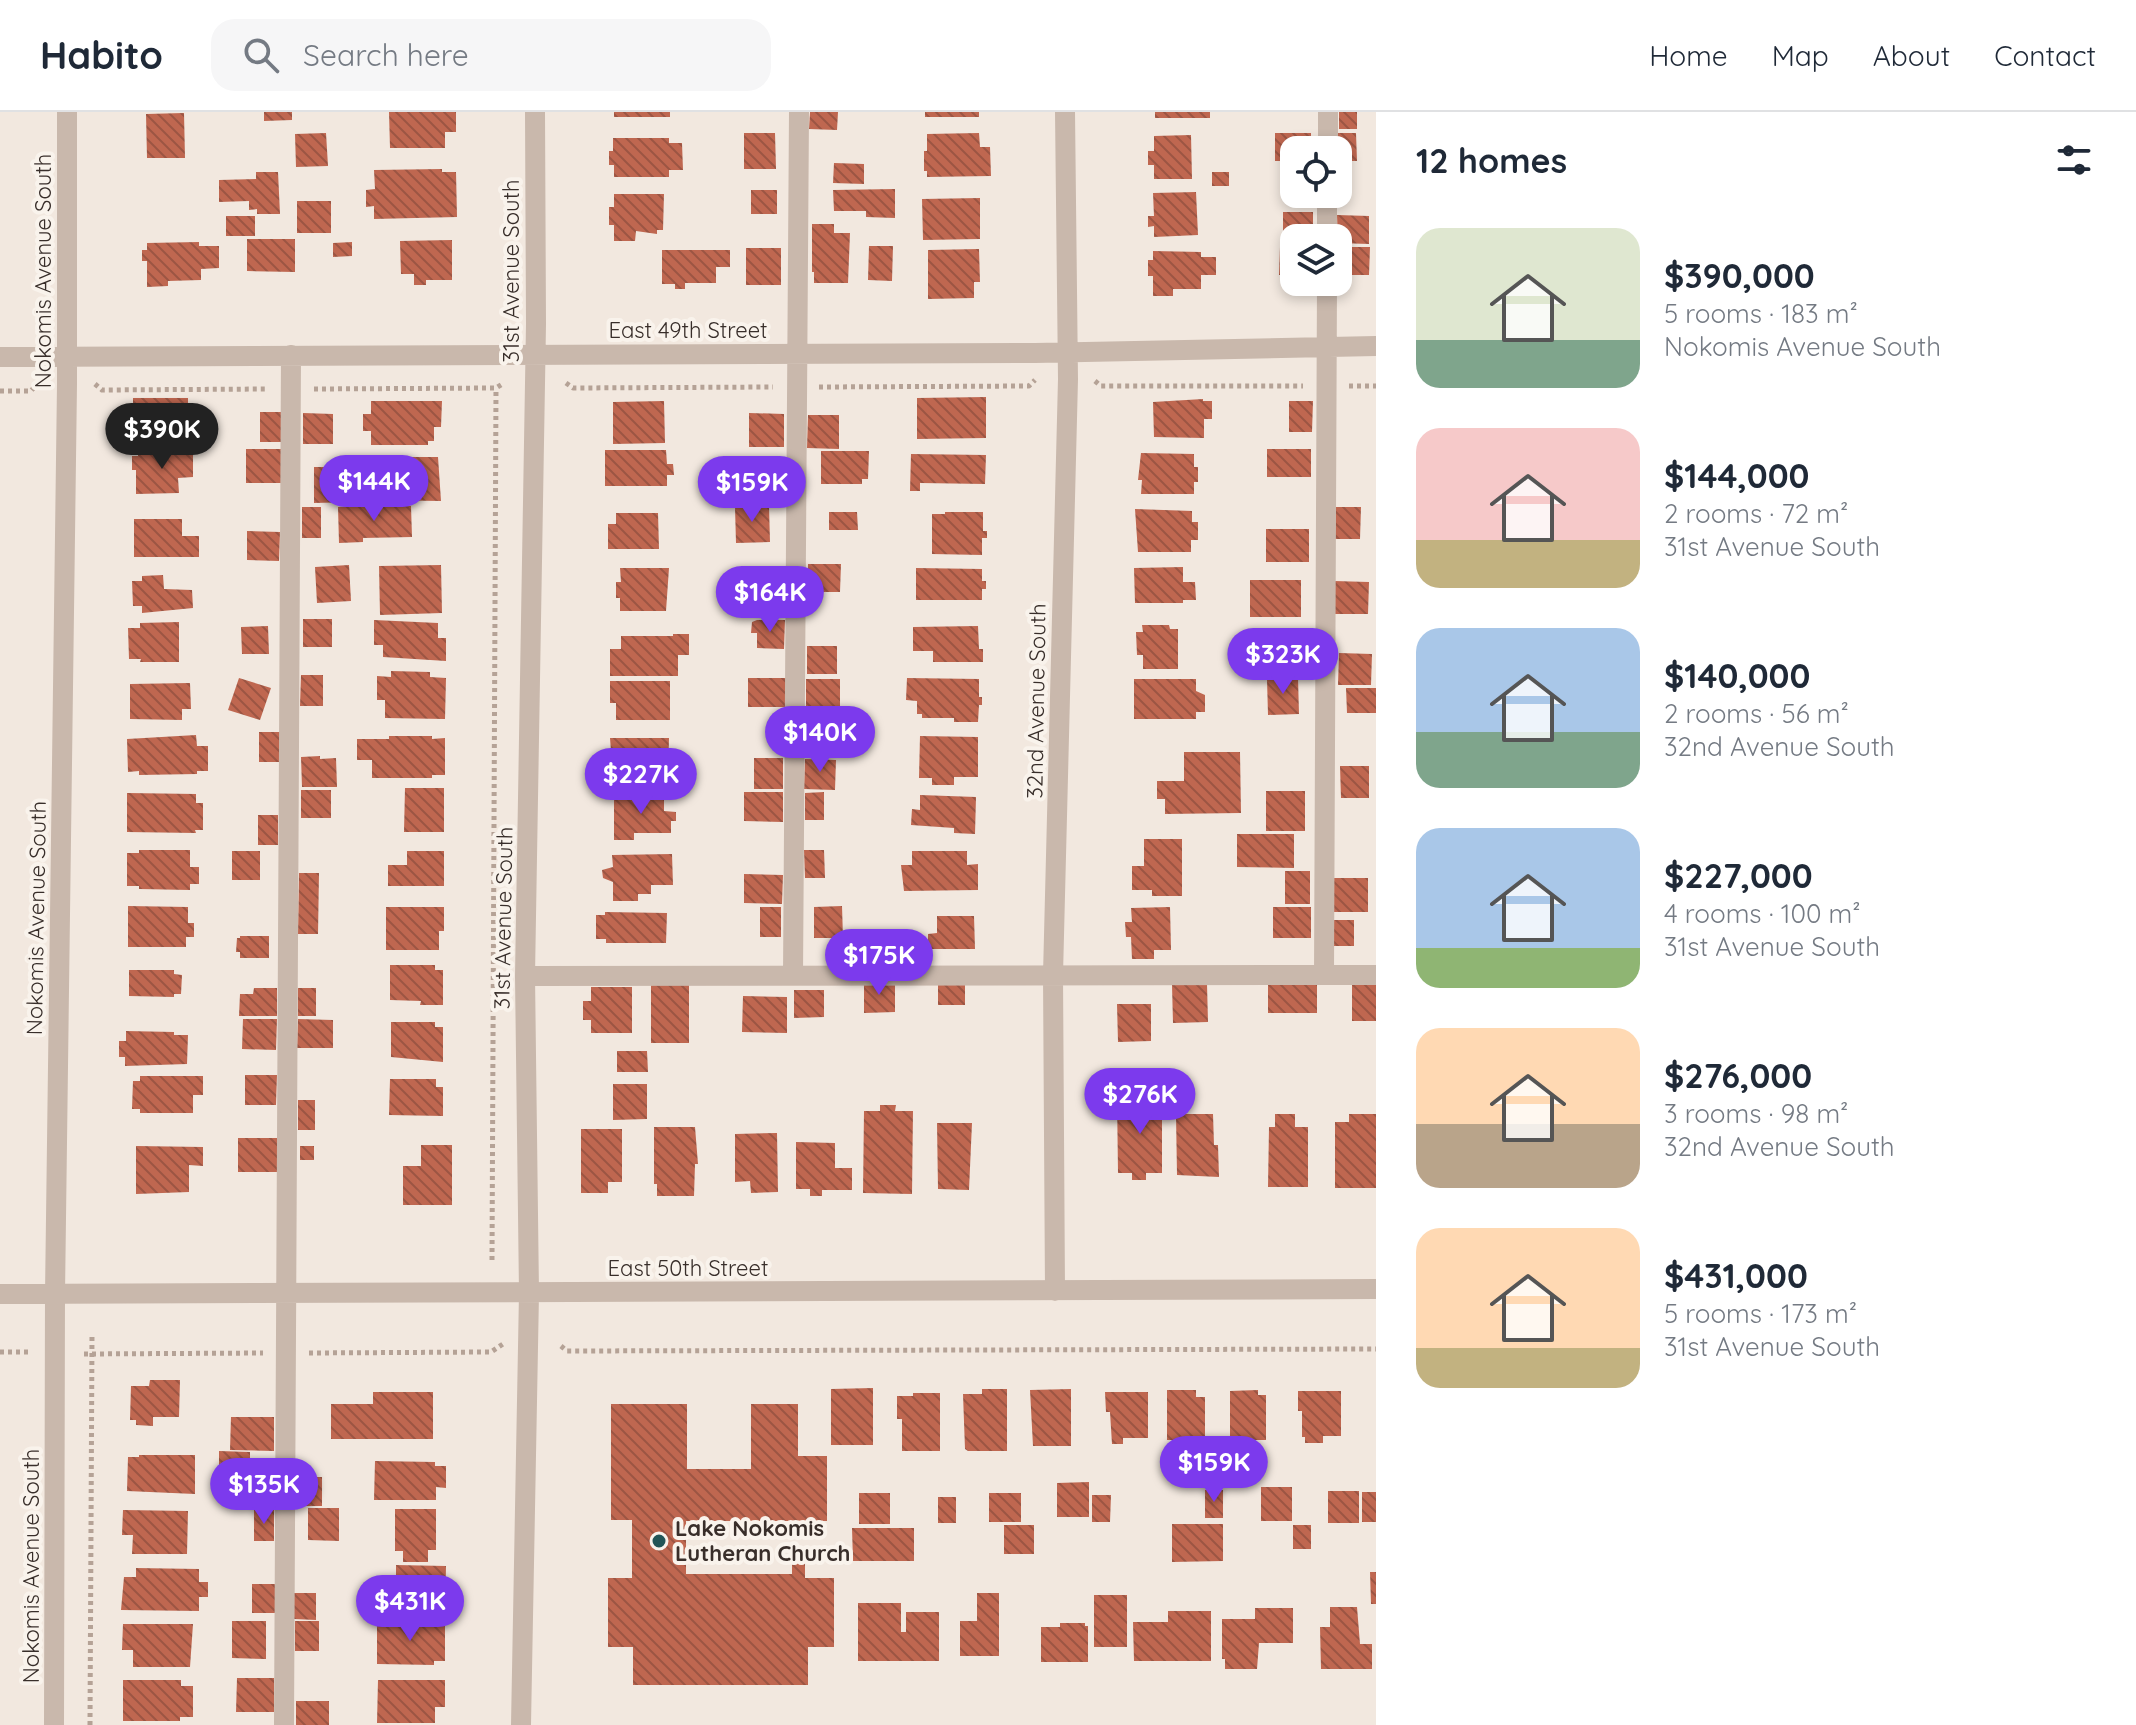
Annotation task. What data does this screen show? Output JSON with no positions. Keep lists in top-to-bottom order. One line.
{"streets":{"street":["Nokomis Avenue South","31st Avenue South","East 49th Street","32nd Avenue South","East 50th Street"]},"crossings":[["Nokomis Avenue South","East 49th Street"],["Nokomis Avenue South","East 50th Street"],["31st Avenue South","East 49th Street"],["31st Avenue South","East 50th Street"],["East 49th Street","32nd Avenue South"],["32nd Avenue South","East 50th Street"]],"places":["Lake Nokomis Lutheran Church"],"page":{"header":"Habito","search":"Search here","nav":["Home","Map","About","Contact"],"heading":"12 homes","list":[{"name":"$390,000","note":"5 rooms · 183 m² · Nokomis Avenue South"},{"name":"$144,000","note":"2 rooms · 72 m² · 31st Avenue South"},{"name":"$140,000","note":"2 rooms · 56 m² · 32nd Avenue South"},{"name":"$227,000","note":"4 rooms · 100 m² · 31st Avenue South"},{"name":"$276,000","note":"3 rooms · 98 m² · 32nd Avenue South"},{"name":"$431,000","note":"5 rooms · 173 m² · 31st Avenue South"}],"price":["$390K","$144K","$159K","$164K","$323K","$140K","$227K","$175K","$276K","$159K","$135K","$431K"]}}
